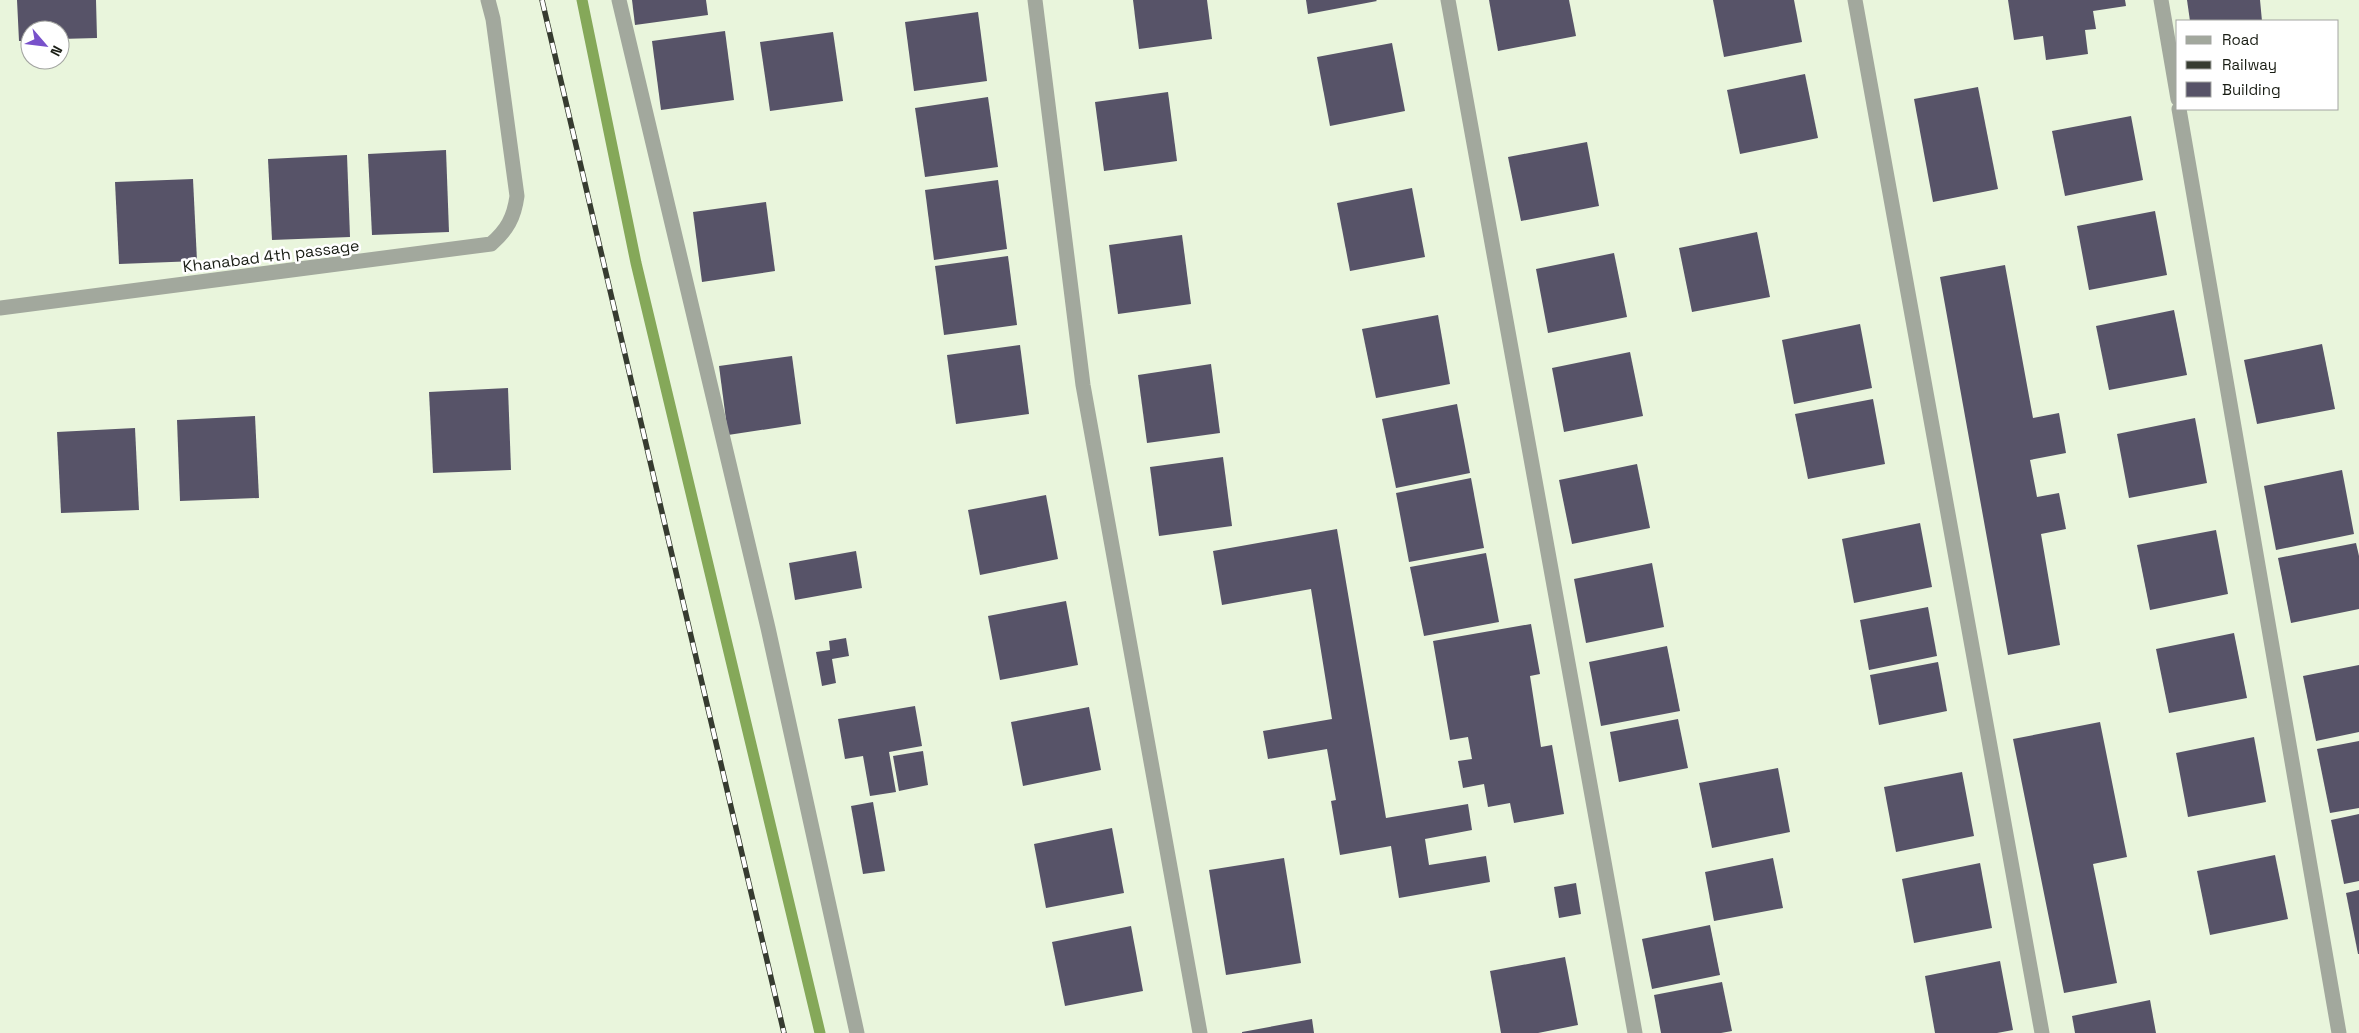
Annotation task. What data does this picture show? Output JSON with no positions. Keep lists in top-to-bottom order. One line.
{"streets":{"street":["Khanabad 4th passage"]},"legend":["Road","Railway","Building"],"north":"bottom right"}
